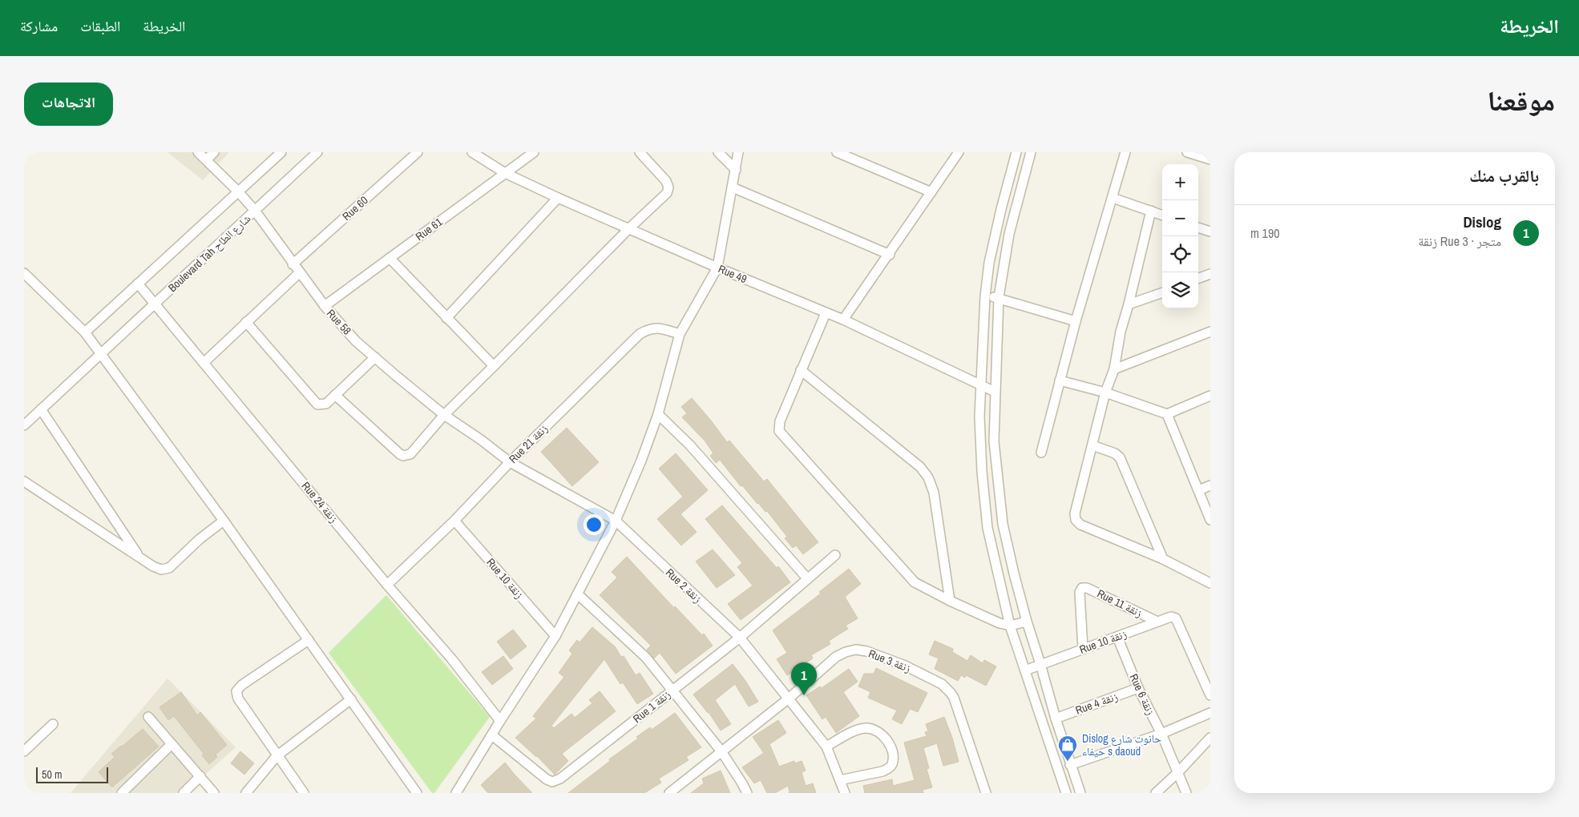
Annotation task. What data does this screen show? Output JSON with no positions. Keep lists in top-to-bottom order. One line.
{"streets":{"street":["Rue 60","Rue 61","Boulevard Tah شارع الطاح","Rue 49","Rue 58","Rue 21 زنقة","Rue 24 زنقة","Rue 10 زنقة","Rue 2 زنقة","Rue 11 زنقة","Rue 3 زنقة","Rue 6 زنقة","Rue 4 زنقة","Rue 1 زنقة"]},"crossings":[["Rue 60","Rue 58"],["Rue 61","Rue 49"],["Rue 61","Rue 58"],["Boulevard Tah شارع الطاح","Rue 58"],["Boulevard Tah شارع الطاح","Rue 24 زنقة"],["Rue 58","Rue 21 زنقة"],["Rue 58","Rue 2 زنقة"],["Rue 21 زنقة","Rue 24 زنقة"],["Rue 21 زنقة","Rue 10 زنقة"],["Rue 21 زنقة","Rue 2 زنقة"],["Rue 10 زنقة","Rue 11 زنقة"],["Rue 10 زنقة","Rue 6 زنقة"],["Rue 2 زنقة","Rue 3 زنقة"],["Rue 2 زنقة","Rue 1 زنقة"],["Rue 6 زنقة","Rue 4 زنقة"]],"places":{"shop":["Dislog حانوت شارع حيفاء s daoud"]},"scale_bar":"50 m","page":{"header":"الخريطة","nav":["الخريطة","الطبقات","مشاركة"],"title":"موقعنا","buttons":"الاتجاهات","heading":"بالقرب منك","map_buttons":["+","−"],"list":[{"mark":"1","name":"Dislog","note":"متجر · Rue 3 زنقة","value":"190 m"}],"pins":"1","scale":"50 m"}}
